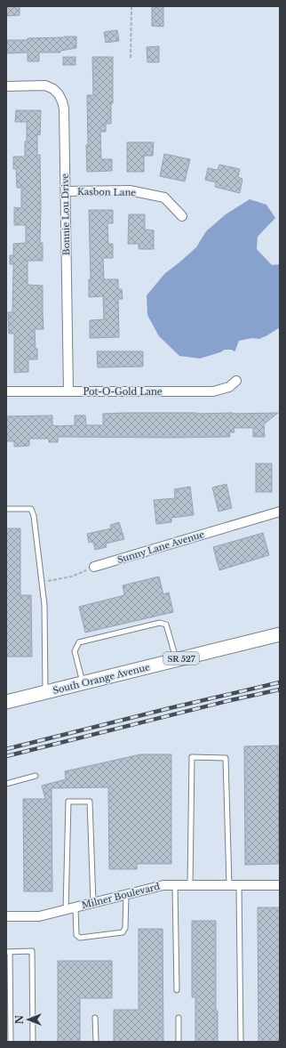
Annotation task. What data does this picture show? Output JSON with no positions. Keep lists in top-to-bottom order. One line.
{"streets":{"main road":["SR 527","South Orange Avenue"],"street":["Kasbon Lane","Bonnie Lou Drive","Pot-O-Gold Lane","Sunny Lane Avenue","Milner Boulevard"]},"crossings":[["Kasbon Lane","Bonnie Lou Drive"],["Bonnie Lou Drive","Pot-O-Gold Lane"]],"north":"left"}
